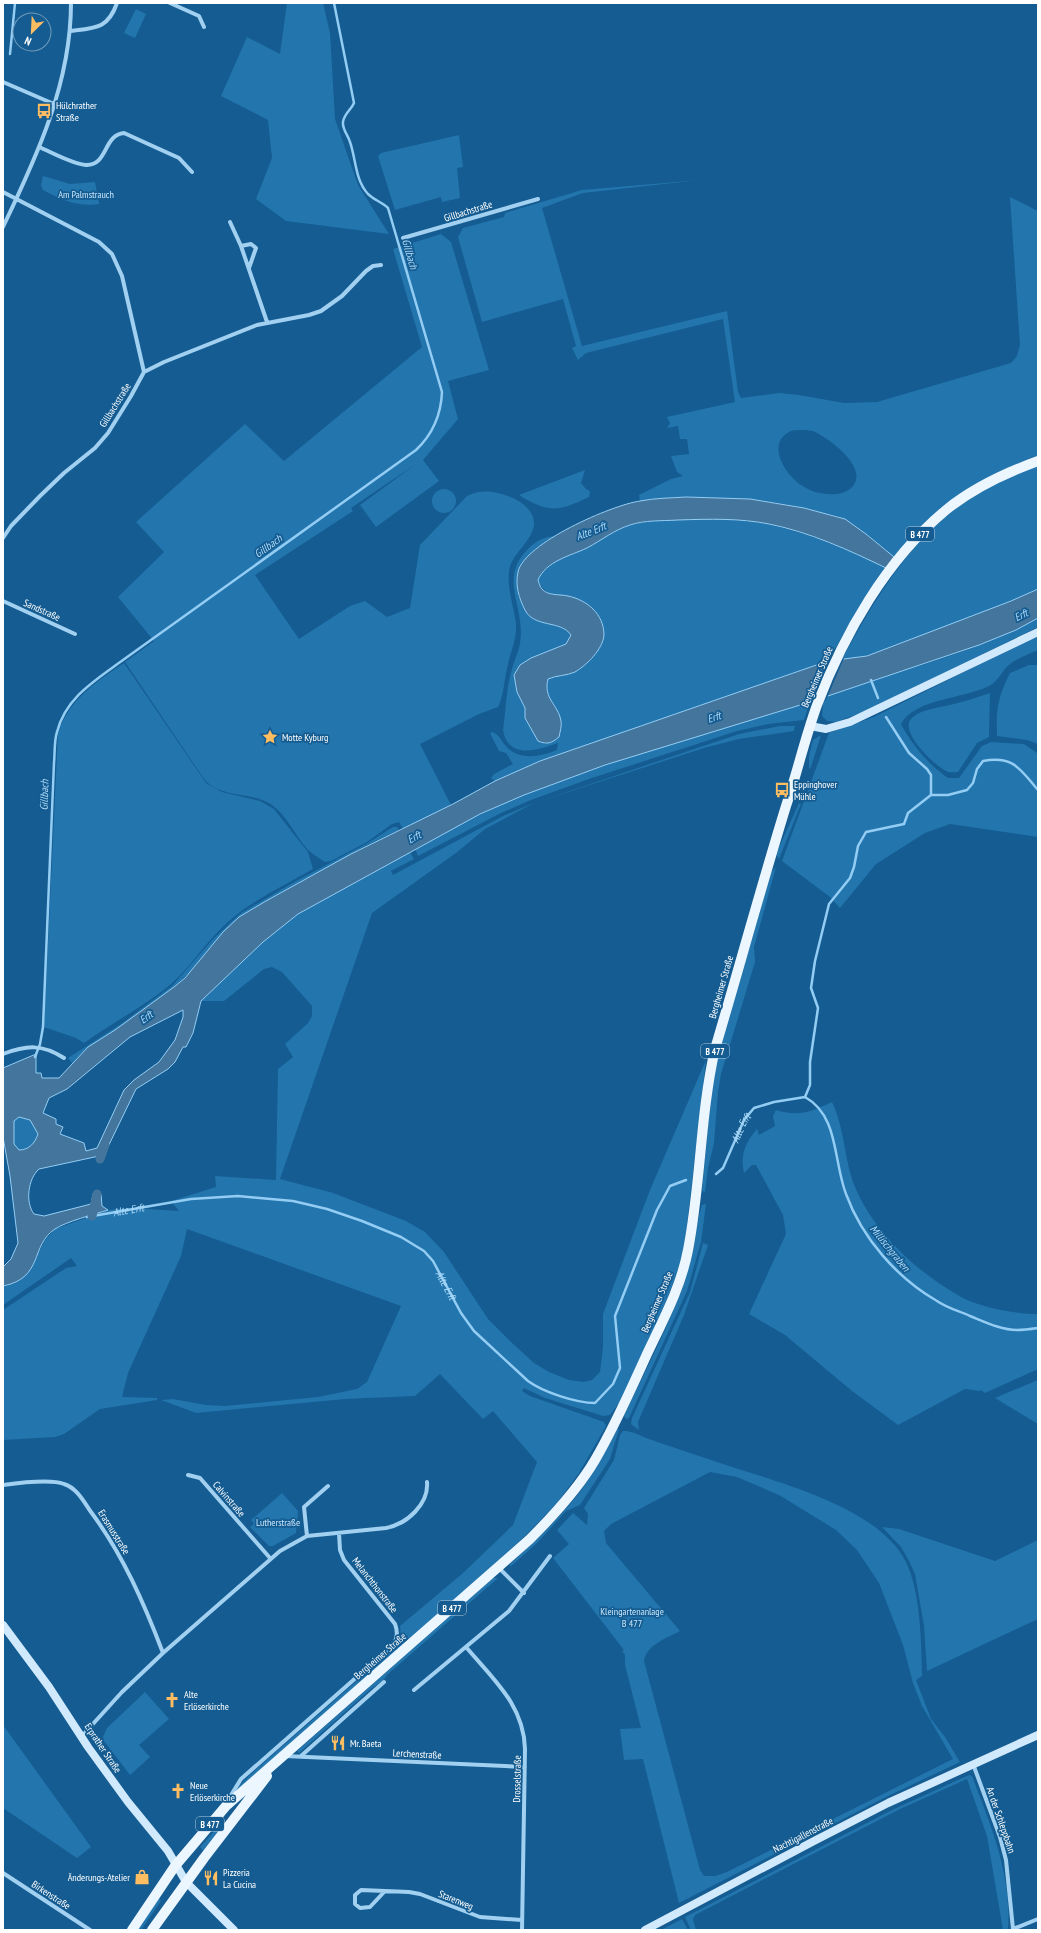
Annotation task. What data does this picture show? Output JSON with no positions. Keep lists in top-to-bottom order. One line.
{"streets":{"main road":["B 477","Bergheimer Straße","Erprather Straße","Nachtigallenstraße"],"street":["Gillbachstraße","Sandstraße","Calvinstraße","Erasmusstraße","Melanchthonstraße","Lerchenstraße","Drosselstraße","An der Schleppbahn","Birkenstraße","Starenweg"]},"crossings":[["Bergheimer Straße","Melanchthonstraße"],["Bergheimer Straße","Erprather Straße"],["Bergheimer Straße","Lerchenstraße"],["Lerchenstraße","Drosselstraße"],["Drosselstraße","Starenweg"],["An der Schleppbahn","Nachtigallenstraße"]],"water":["Gillbach","Alte Erft","Erft","Millischgraben"],"parks":["Am Palmstrauch","Lutherstraße","Kleingartenanlage B 477"],"places":{"bus stop":["Hülchrather Straße","Eppinghover Mühle"],"place":["Motte Kyburg"],"church":["Alte Erlöserkirche","Neue Erlöserkirche"],"restaurant":["Mr. Baeta","Pizzeria La Cucina"],"shop":["Änderungs-Atelier"]},"north":"bottom left"}
